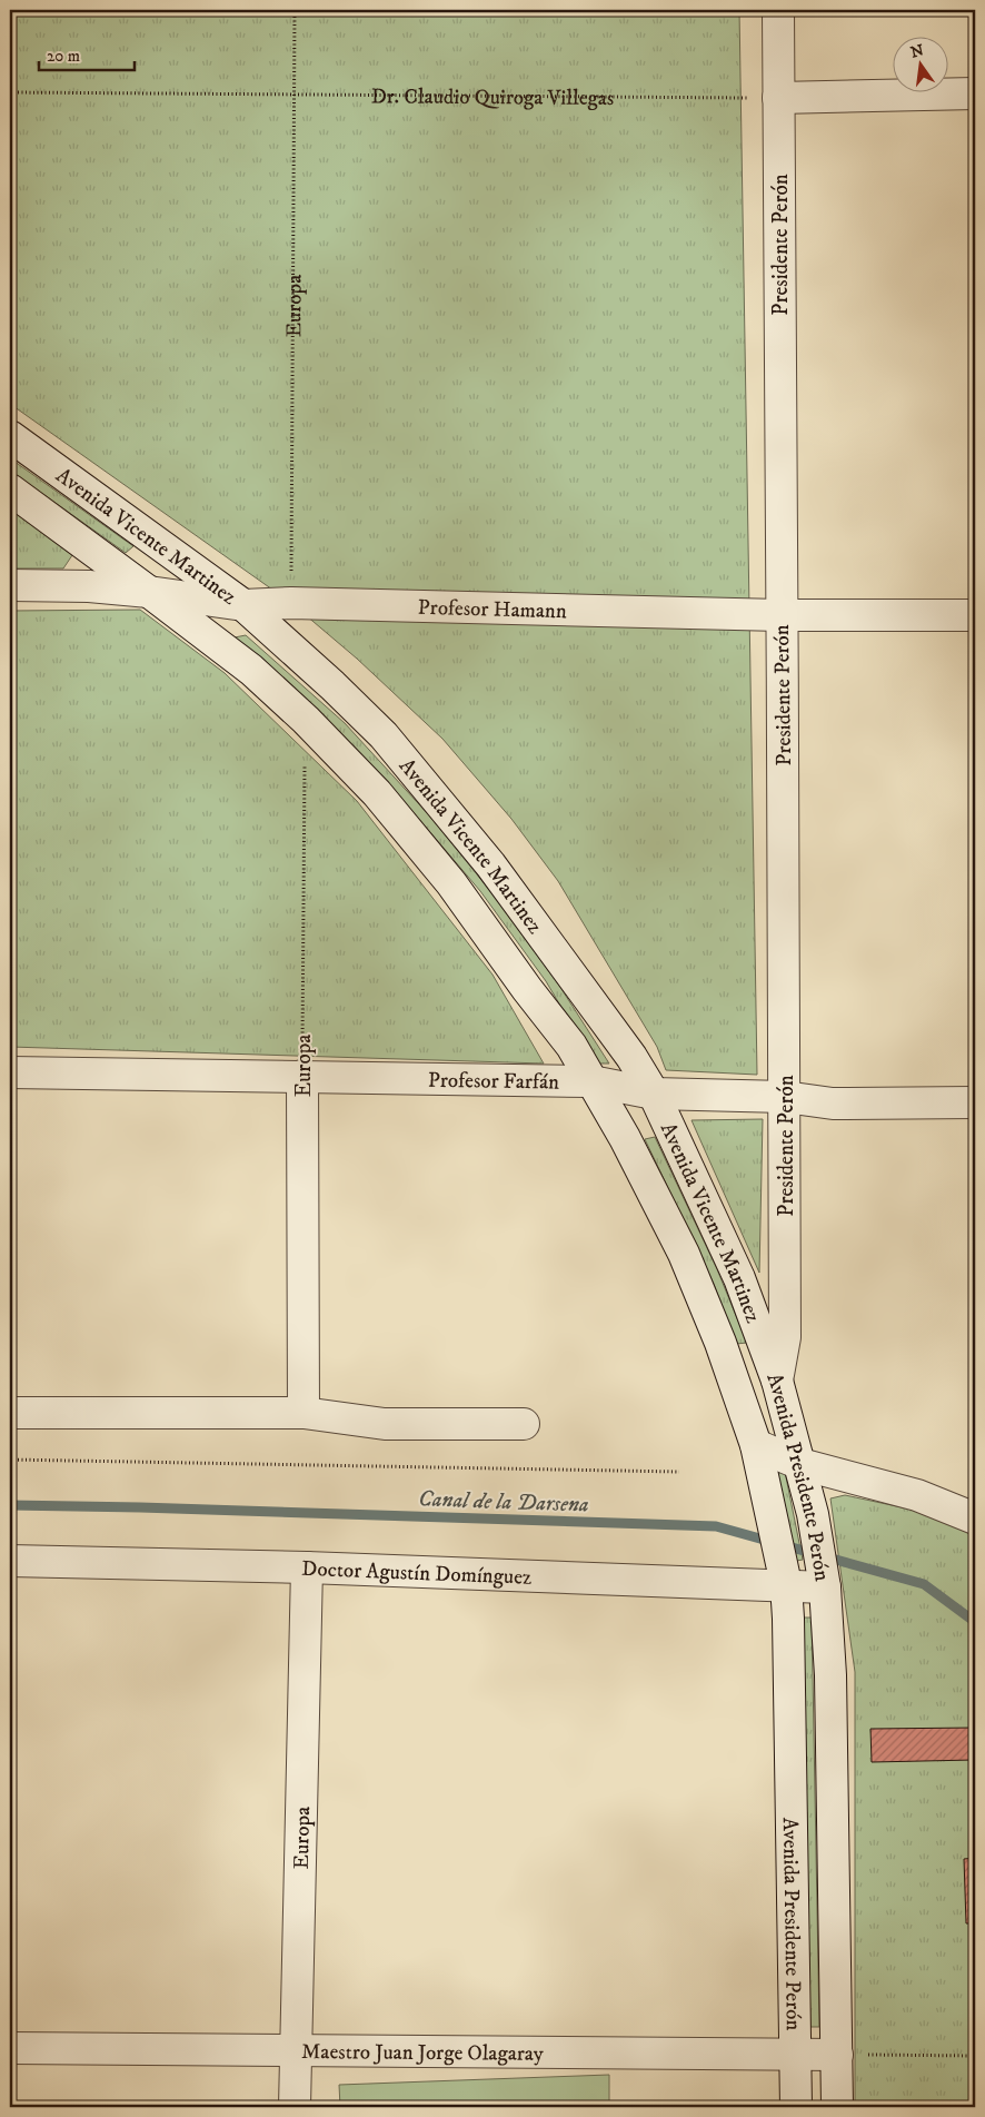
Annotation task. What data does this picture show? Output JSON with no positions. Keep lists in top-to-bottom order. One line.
{"streets":{"street":["Presidente Perón","Europa","Avenida Vicente Martinez","Profesor Hamann","Profesor Farfán","Avenida Presidente Perón","Doctor Agustín Domínguez","Maestro Juan Jorge Olagaray"],"path":["Dr. Claudio Quiroga Villegas"]},"crossings":[["Dr. Claudio Quiroga Villegas","Presidente Perón"],["Dr. Claudio Quiroga Villegas","Europa"],["Presidente Perón","Avenida Vicente Martinez"],["Presidente Perón","Profesor Hamann"],["Presidente Perón","Profesor Farfán"],["Presidente Perón","Avenida Presidente Perón"],["Europa","Avenida Vicente Martinez"],["Europa","Profesor Hamann"],["Europa","Profesor Farfán"],["Europa","Doctor Agustín Domínguez"],["Europa","Maestro Juan Jorge Olagaray"],["Avenida Vicente Martinez","Profesor Hamann"],["Avenida Vicente Martinez","Profesor Farfán"],["Avenida Vicente Martinez","Avenida Presidente Perón"],["Avenida Presidente Perón","Doctor Agustín Domínguez"],["Avenida Presidente Perón","Maestro Juan Jorge Olagaray"]],"water":["Canal de la Darsena"],"scale_bar":"20 m","north":"top"}
